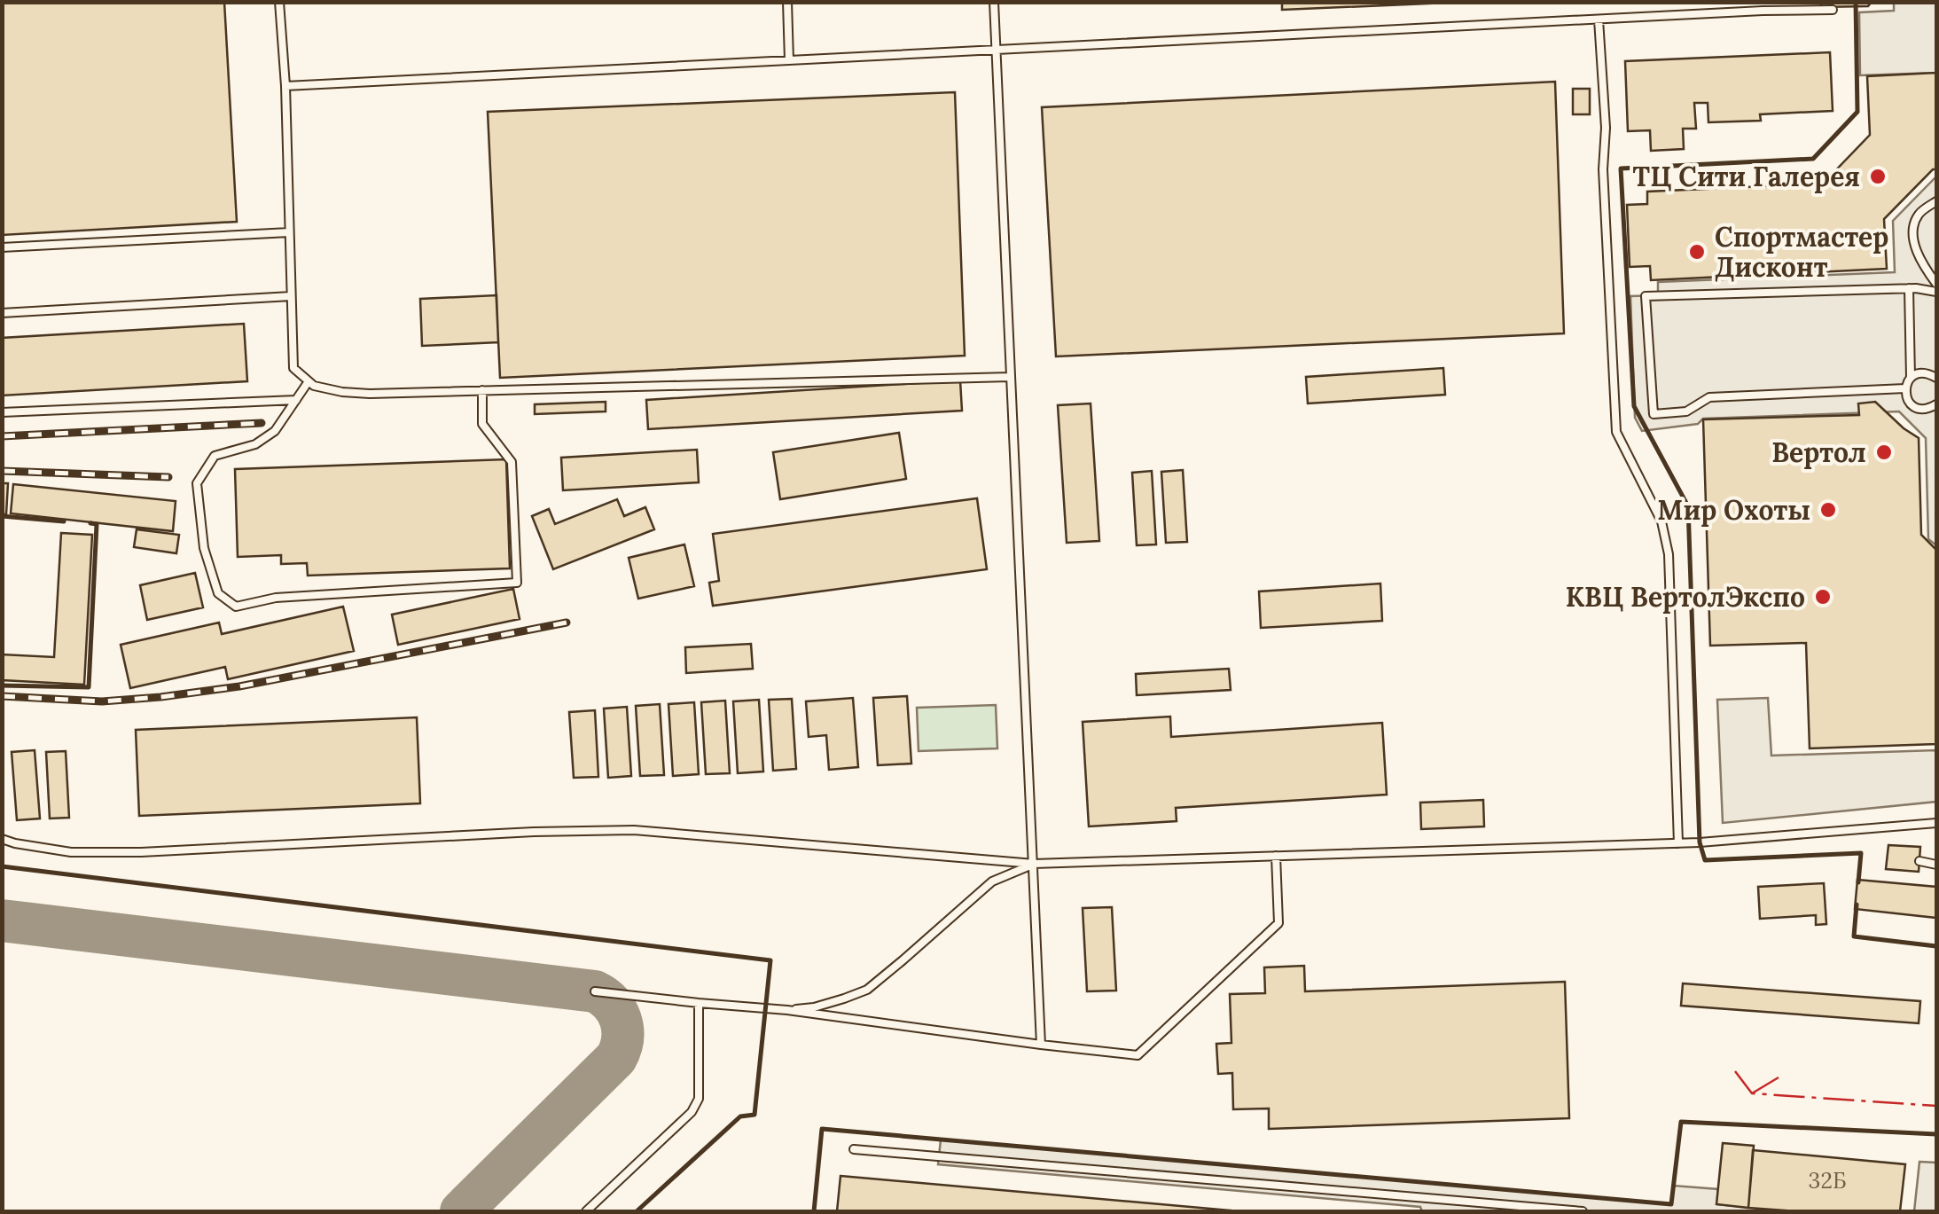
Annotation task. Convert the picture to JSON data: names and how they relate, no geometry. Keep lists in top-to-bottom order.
{
  "places": [
    "ТЦ Сити Галерея",
    "Спортмастер Дисконт",
    "Вертол",
    "Мир Охоты",
    "КВЦ ВертолЭкспо"
  ],
  "house_numbers": ["32Б"]
}
